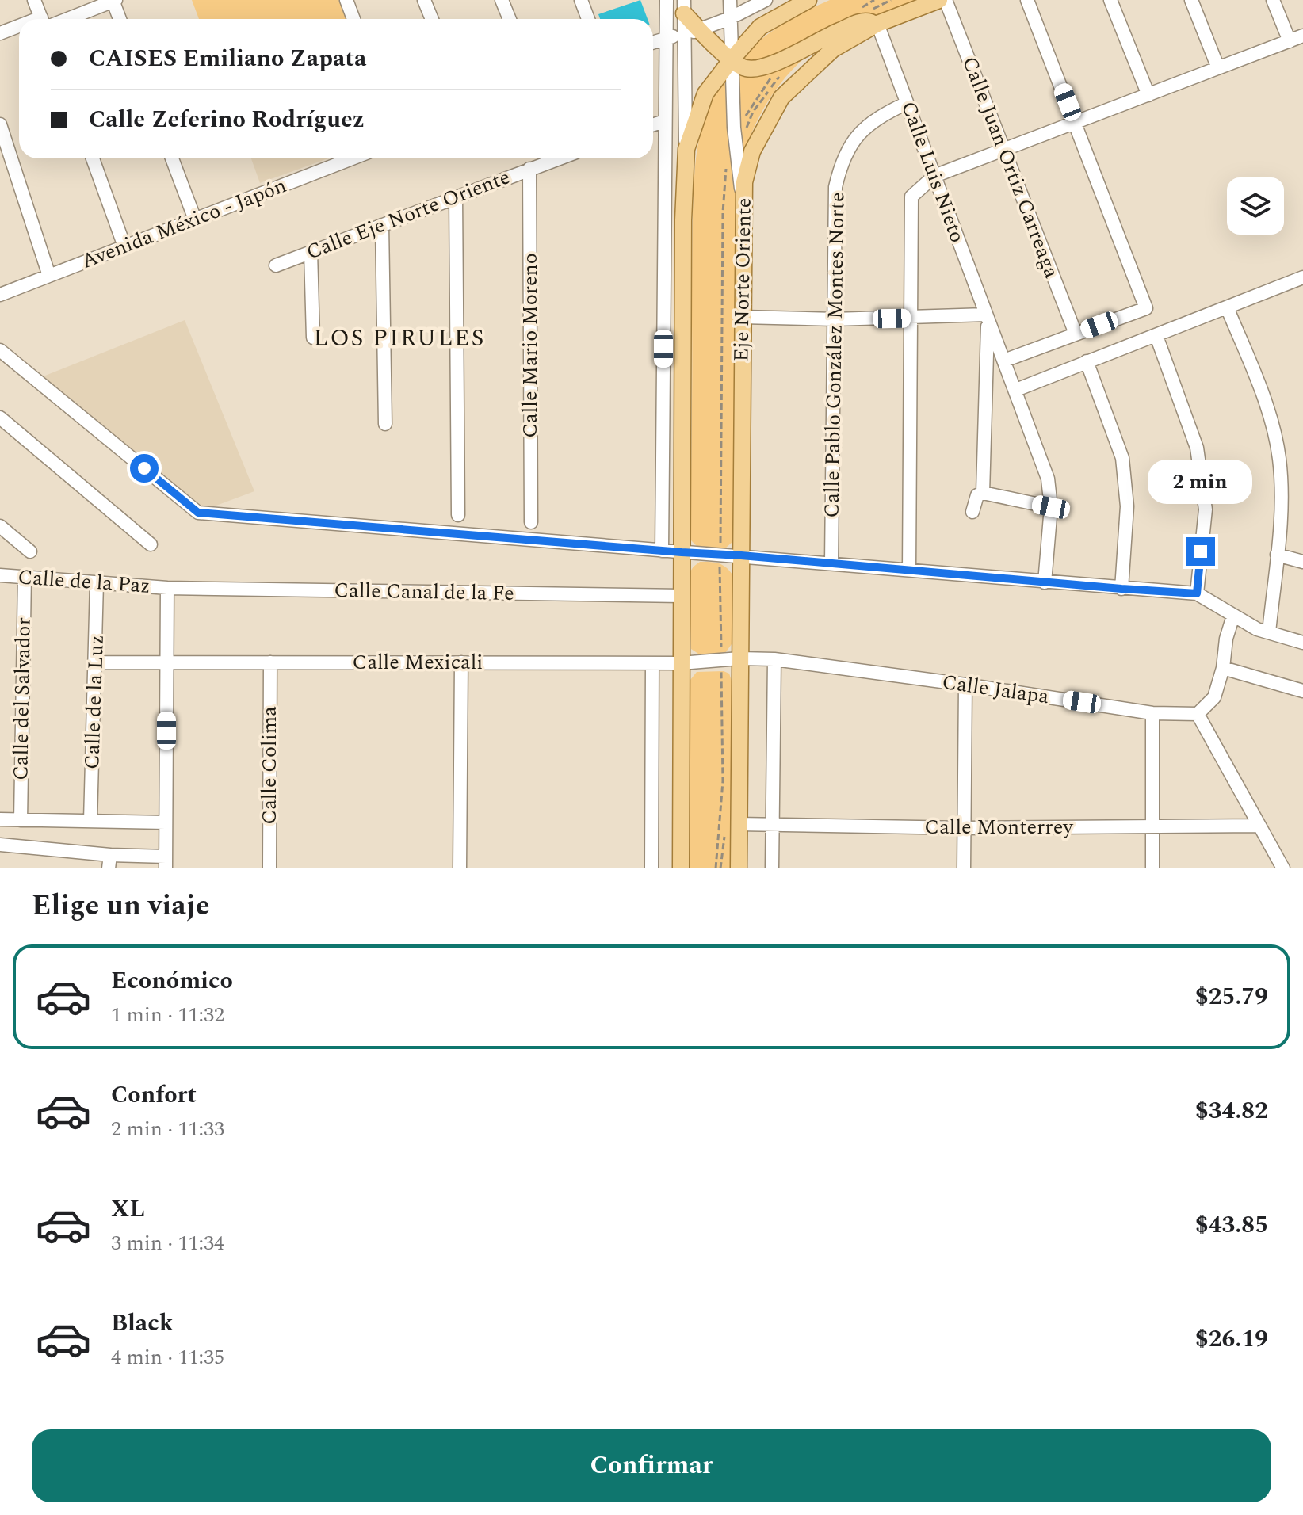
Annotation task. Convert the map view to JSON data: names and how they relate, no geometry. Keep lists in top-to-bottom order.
{
  "streets": {
    "main road": ["Eje Norte Oriente"],
    "street": [
      "Calle Juan Ortiz Carreaga",
      "Calle Luis Nieto",
      "Calle Eje Norte Oriente",
      "Avenida México - Japón",
      "Calle Mario Moreno",
      "Calle Pablo González Montes Norte",
      "Calle de la Paz",
      "Calle Canal de la Fe",
      "Calle Mexicali",
      "Calle Jalapa",
      "Calle del Salvador",
      "Calle de la Luz",
      "Calle Colima",
      "Calle Monterrey"
    ]
  },
  "crossings": [
    ["Calle Luis Nieto", "Eje Norte Oriente"],
    ["Calle Luis Nieto", "Calle Pablo González Montes Norte"],
    ["Calle Eje Norte Oriente", "Calle Mario Moreno"],
    ["Eje Norte Oriente", "Calle Mexicali"],
    ["Eje Norte Oriente", "Calle Jalapa"],
    ["Eje Norte Oriente", "Calle Monterrey"],
    ["Calle de la Paz", "Calle Canal de la Fe"],
    ["Calle de la Paz", "Calle del Salvador"],
    ["Calle de la Paz", "Calle de la Luz"],
    ["Calle Mexicali", "Calle Jalapa"],
    ["Calle Mexicali", "Calle de la Luz"],
    ["Calle Mexicali", "Calle Colima"]
  ],
  "districts": ["LOS PIRULES"],
  "page": {
    "banner": ["CAISES Emiliano Zapata", "Calle Zeferino Rodríguez"],
    "bubble": "2 min",
    "heading": "Elige un viaje",
    "list": [
      {
        "name": "Económico",
        "note": "1 min · 11:32",
        "value": "$25.79"
      },
      {
        "name": "Confort",
        "note": "2 min · 11:33",
        "value": "$34.82"
      },
      {
        "name": "XL",
        "note": "3 min · 11:34",
        "value": "$43.85"
      },
      {
        "name": "Black",
        "note": "4 min · 11:35",
        "value": "$26.19"
      }
    ],
    "buttons": "Confirmar"
  }
}
